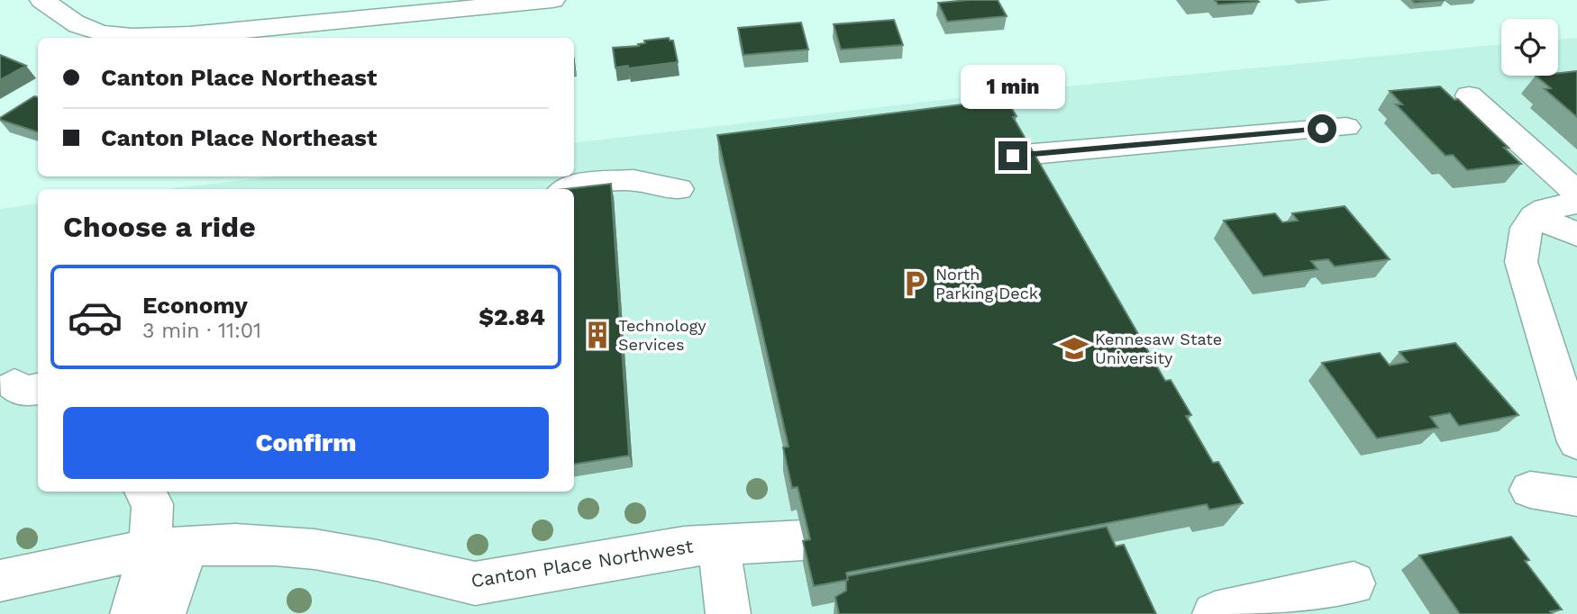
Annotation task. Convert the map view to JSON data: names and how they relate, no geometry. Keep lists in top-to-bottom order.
{
  "streets": {
    "street": ["Canton Place Northwest"]
  },
  "places": {
    "parking": ["North Parking Deck"],
    "building": ["Technology Services"],
    "school or university": ["Kennesaw State University"]
  },
  "page": {
    "banner": ["Canton Place Northeast", "Canton Place Northeast"],
    "bubble": "1 min",
    "heading": "Choose a ride",
    "list": [
      {
        "name": "Economy",
        "note": "3 min · 11:01",
        "value": "$2.84"
      }
    ],
    "buttons": "Confirm"
  }
}
